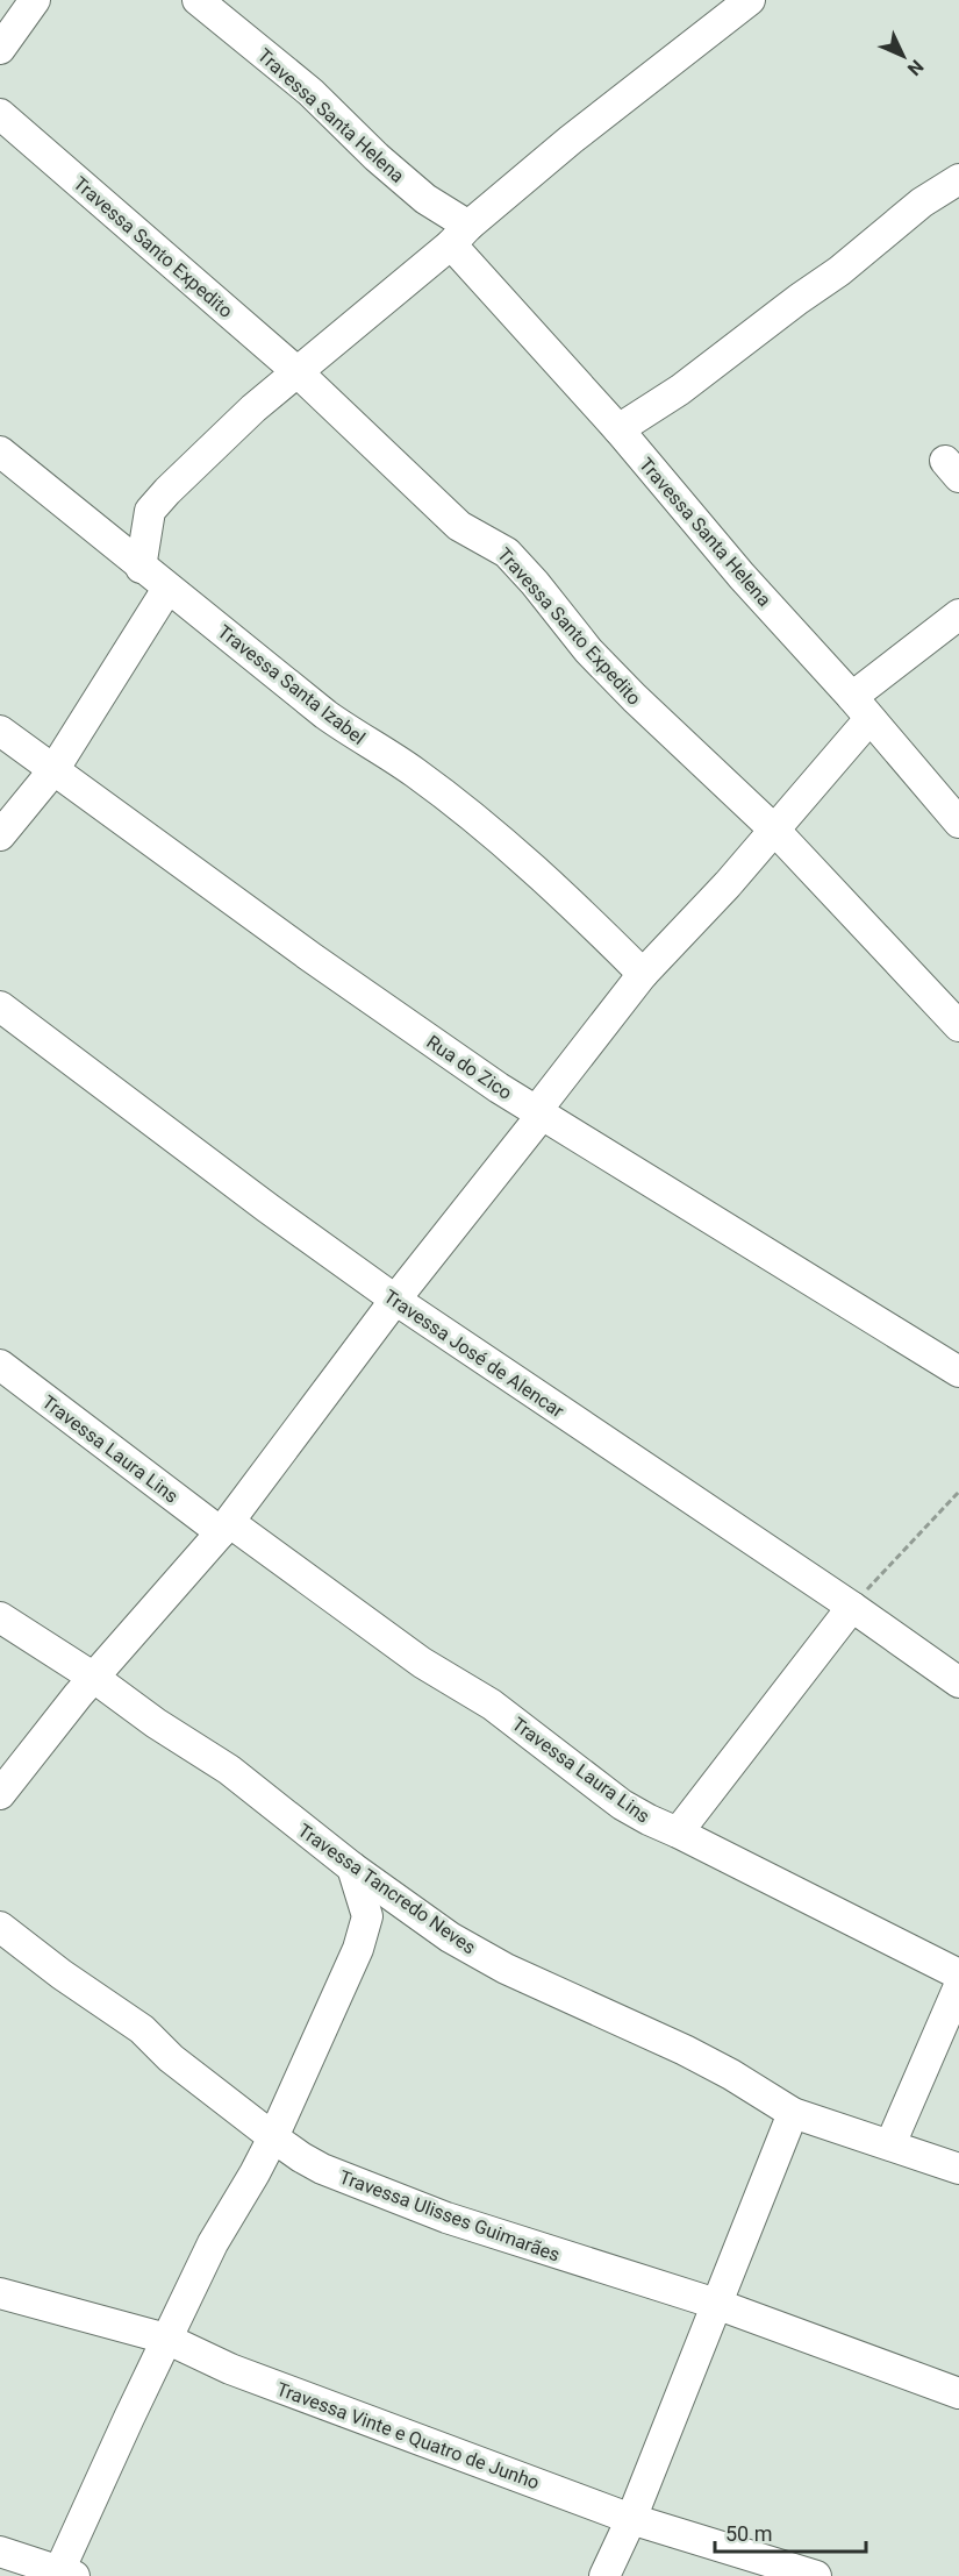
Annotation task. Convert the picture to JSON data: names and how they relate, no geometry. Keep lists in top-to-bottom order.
{
  "streets": {
    "street": [
      "Travessa Santa Helena",
      "Travessa Santo Expedito",
      "Travessa Santa Izabel",
      "Rua do Zico",
      "Travessa José de Alencar",
      "Travessa Laura Lins",
      "Travessa Tancredo Neves",
      "Travessa Ulisses Guimarães",
      "Travessa Vinte e Quatro de Junho"
    ]
  },
  "scale_bar": "50 m",
  "north": "bottom right"
}
